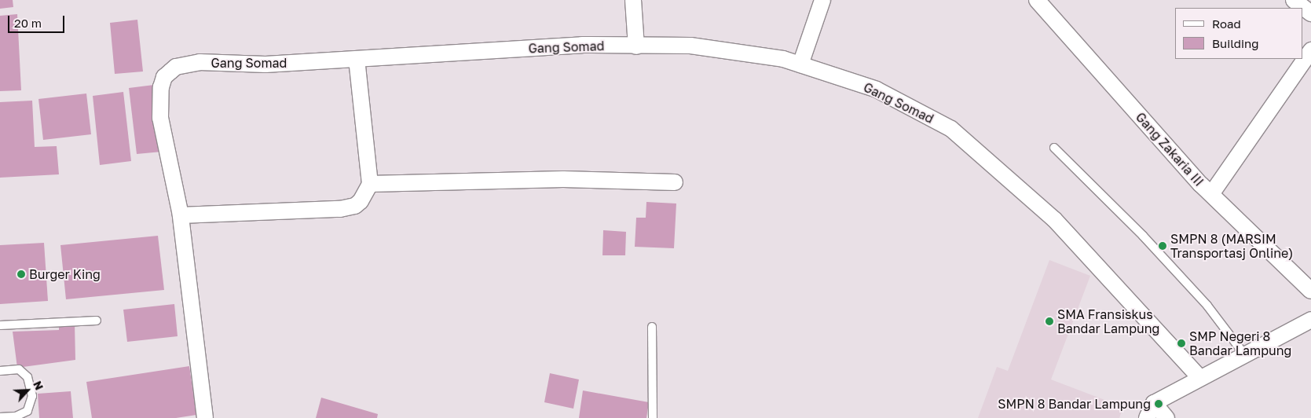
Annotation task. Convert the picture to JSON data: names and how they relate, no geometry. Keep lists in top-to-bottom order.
{
  "streets": {
    "street": ["Gang Somad", "Gang Zakaria III"]
  },
  "places": [
    "SMPN 8 (MARSIM Transportasj Online)",
    "Burger King",
    "SMA Fransiskus Bandar Lampung",
    "SMP Negeri 8 Bandar Lampung",
    "SMPN 8 Bandar Lampung"
  ],
  "legend": ["Road", "Building"],
  "scale_bar": "20 m",
  "north": "top right"
}
